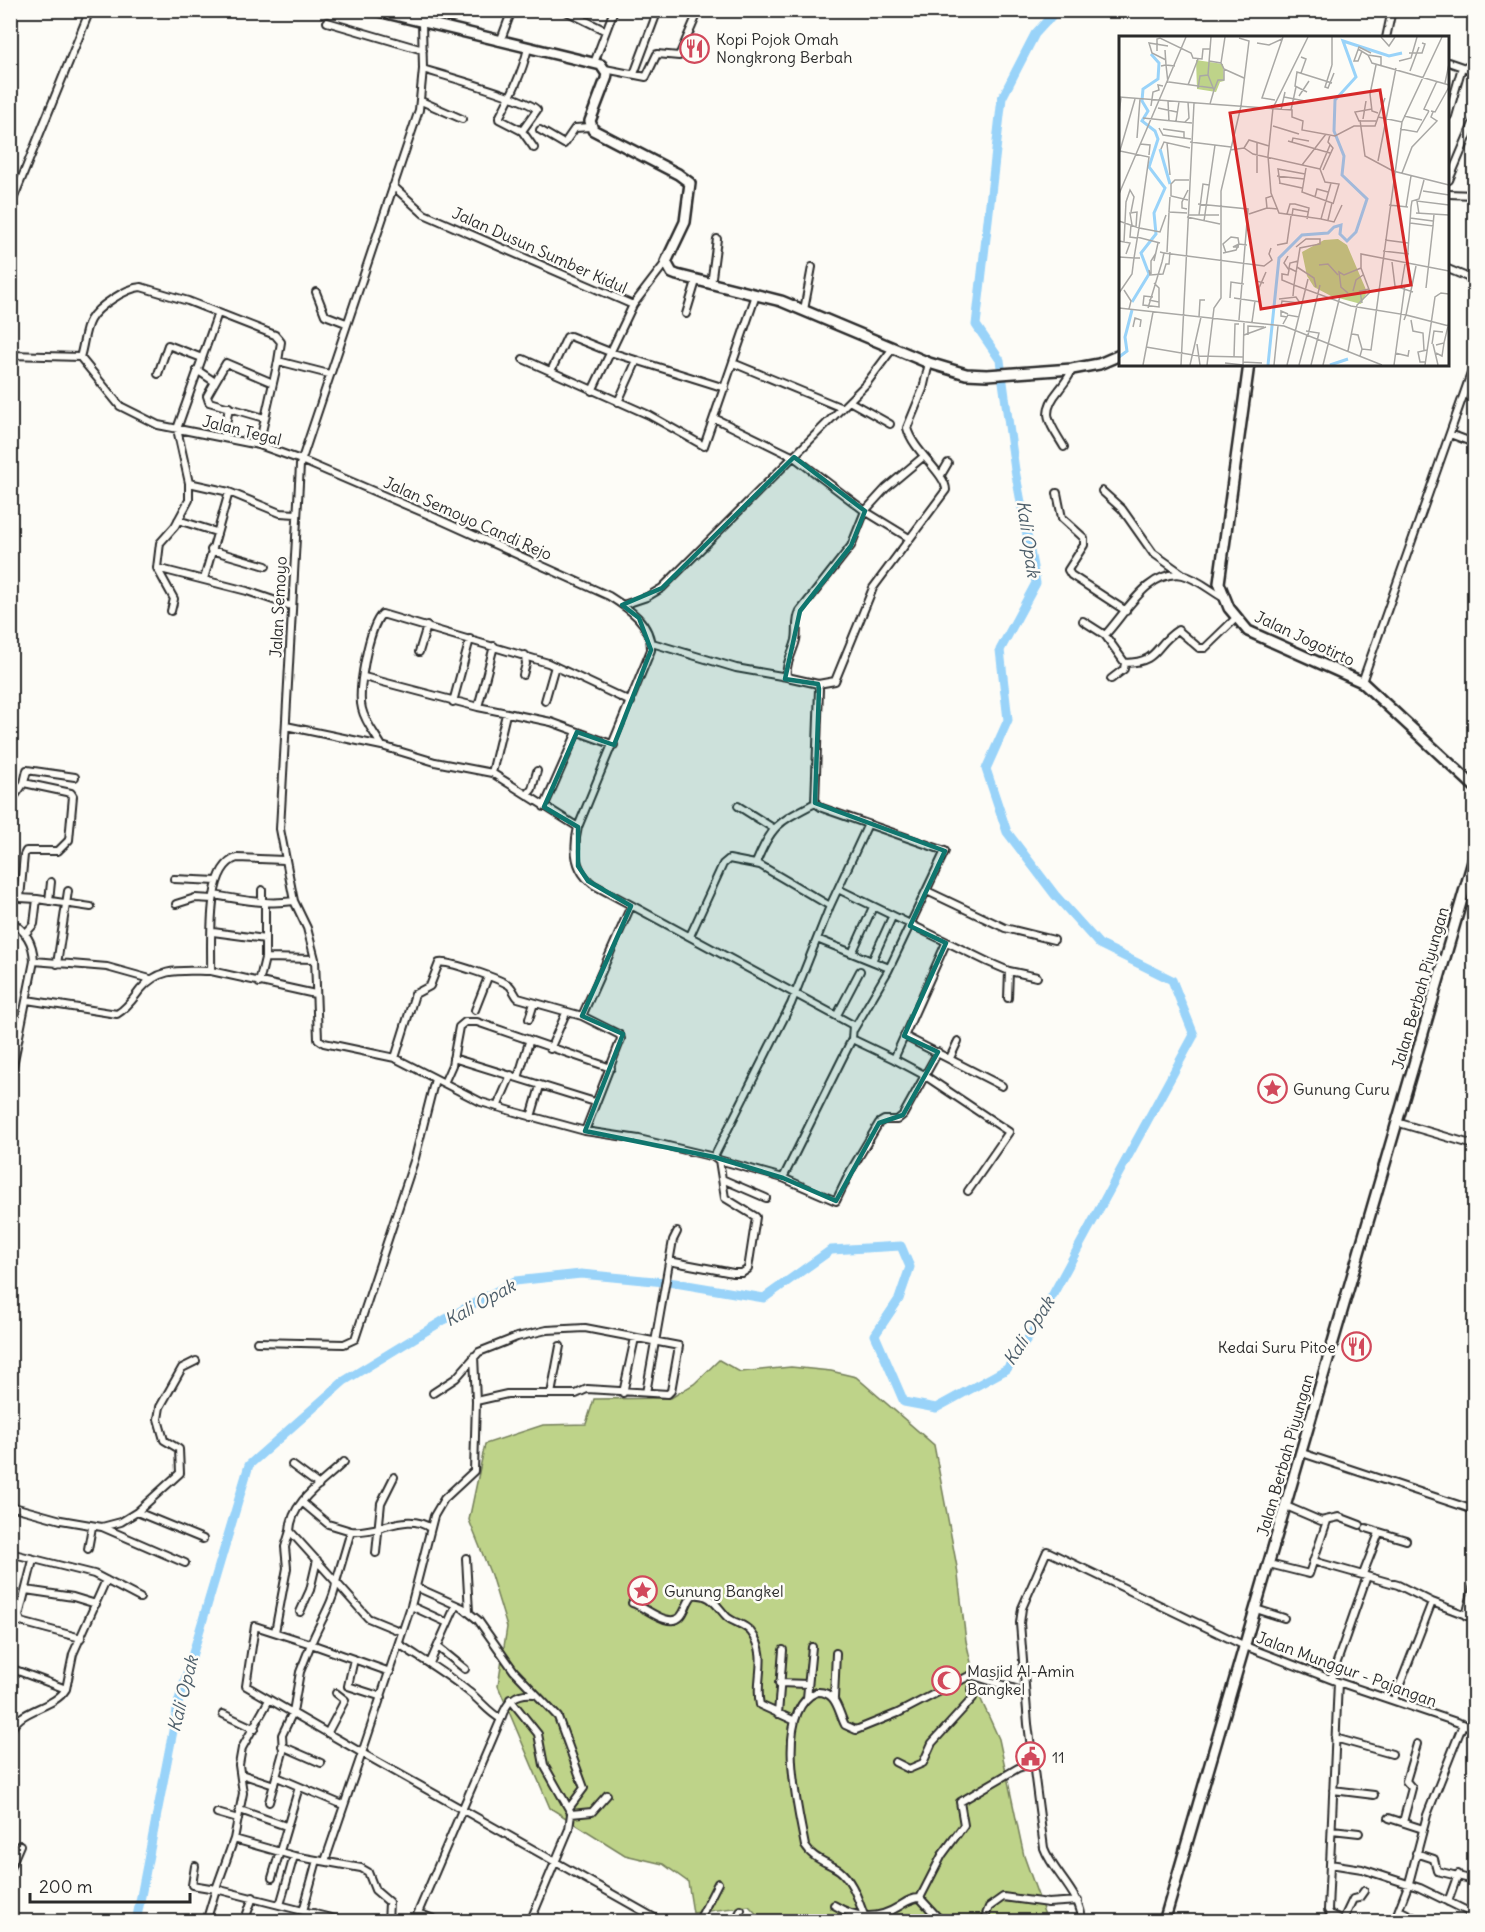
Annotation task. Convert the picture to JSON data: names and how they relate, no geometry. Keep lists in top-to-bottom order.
{
  "streets": {
    "street": [
      "Jalan Dusun Sumber Kidul",
      "Jalan Tegal",
      "Jalan Semoyo Candi Rejo",
      "Jalan Semoyo",
      "Jalan Jogotirto",
      "Jalan Berbah Piyungan",
      "Jalan Munggur - Pajangan"
    ]
  },
  "crossings": [
    ["Jalan Dusun Sumber Kidul", "Jalan Semoyo"],
    ["Jalan Tegal", "Jalan Semoyo Candi Rejo"],
    ["Jalan Tegal", "Jalan Semoyo"],
    ["Jalan Semoyo Candi Rejo", "Jalan Semoyo"],
    ["Jalan Berbah Piyungan", "Jalan Munggur - Pajangan"]
  ],
  "water": ["Kali Opak"],
  "places": {
    "restaurant": ["Kopi Pojok Omah Nongkrong Berbah", "Kedai Suru Pitoe"],
    "place": ["Gunung Curu", "Gunung Bangkel"],
    "mosque": ["Masjid Al-Amin Bangkel"],
    "public building": ["11"]
  },
  "scale_bar": "200 m"
}
